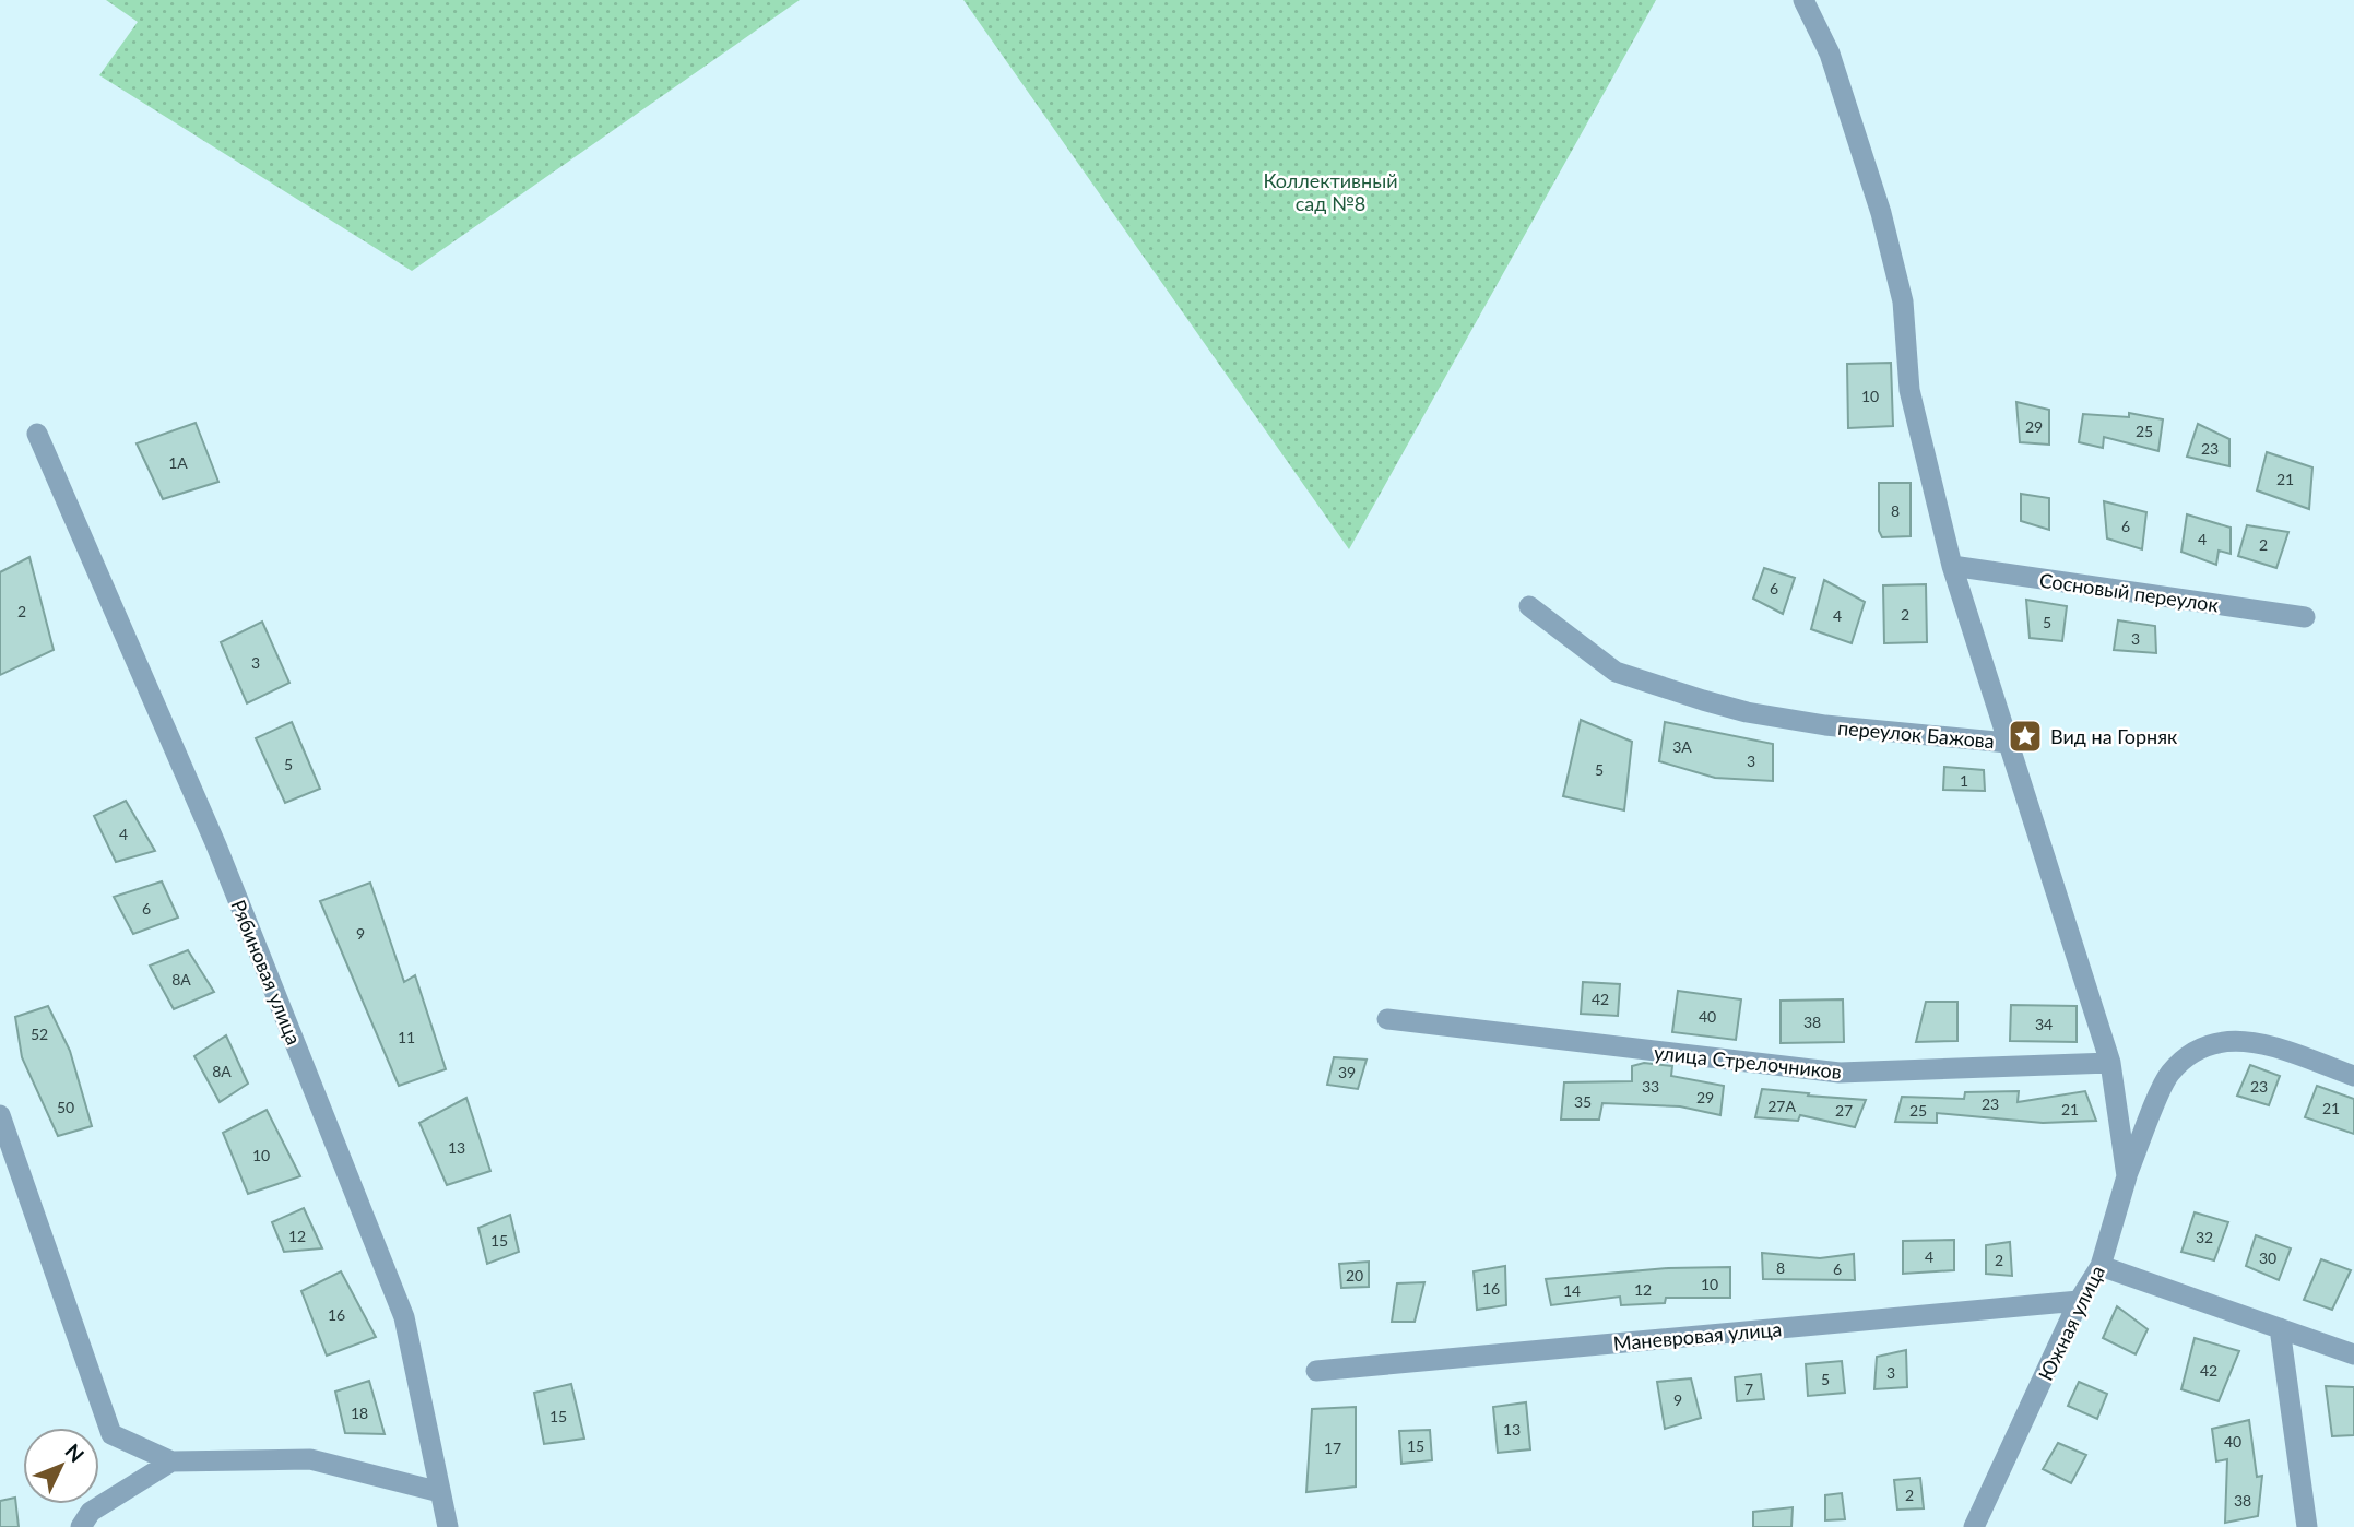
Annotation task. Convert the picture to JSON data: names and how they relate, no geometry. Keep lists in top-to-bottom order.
{
  "streets": {
    "street": [
      "Сосновый переулок",
      "переулок Бажова",
      "Рябиновая улица",
      "улица Стрелочников",
      "Южная улица",
      "Маневровая улица"
    ]
  },
  "crossings": [
    ["Сосновый переулок", "переулок Бажова"],
    ["переулок Бажова", "Южная улица"],
    ["улица Стрелочников", "Южная улица"],
    ["Южная улица", "Маневровая улица"]
  ],
  "parks": ["Коллективный сад №8"],
  "places": {
    "place": ["Вид на Горняк"]
  },
  "house_numbers": [
    "10",
    "29",
    "25",
    "23",
    "1А",
    "21",
    "8",
    "6",
    "4",
    "2",
    "6",
    "2",
    "2",
    "4",
    "5",
    "3",
    "3",
    "3А",
    "3",
    "5",
    "5",
    "1",
    "4",
    "6",
    "9",
    "8А",
    "42",
    "40",
    "38",
    "34",
    "52",
    "11",
    "8А",
    "39",
    "33",
    "23",
    "29",
    "35",
    "23",
    "27А",
    "50",
    "21",
    "21",
    "27",
    "25",
    "13",
    "10",
    "12",
    "32",
    "15",
    "4",
    "30",
    "2",
    "8",
    "6",
    "20",
    "10",
    "16",
    "12",
    "14",
    "16",
    "42",
    "3",
    "5",
    "7",
    "9",
    "18",
    "15",
    "13",
    "40",
    "15",
    "17",
    "2",
    "38"
  ],
  "north": "top right"
}
